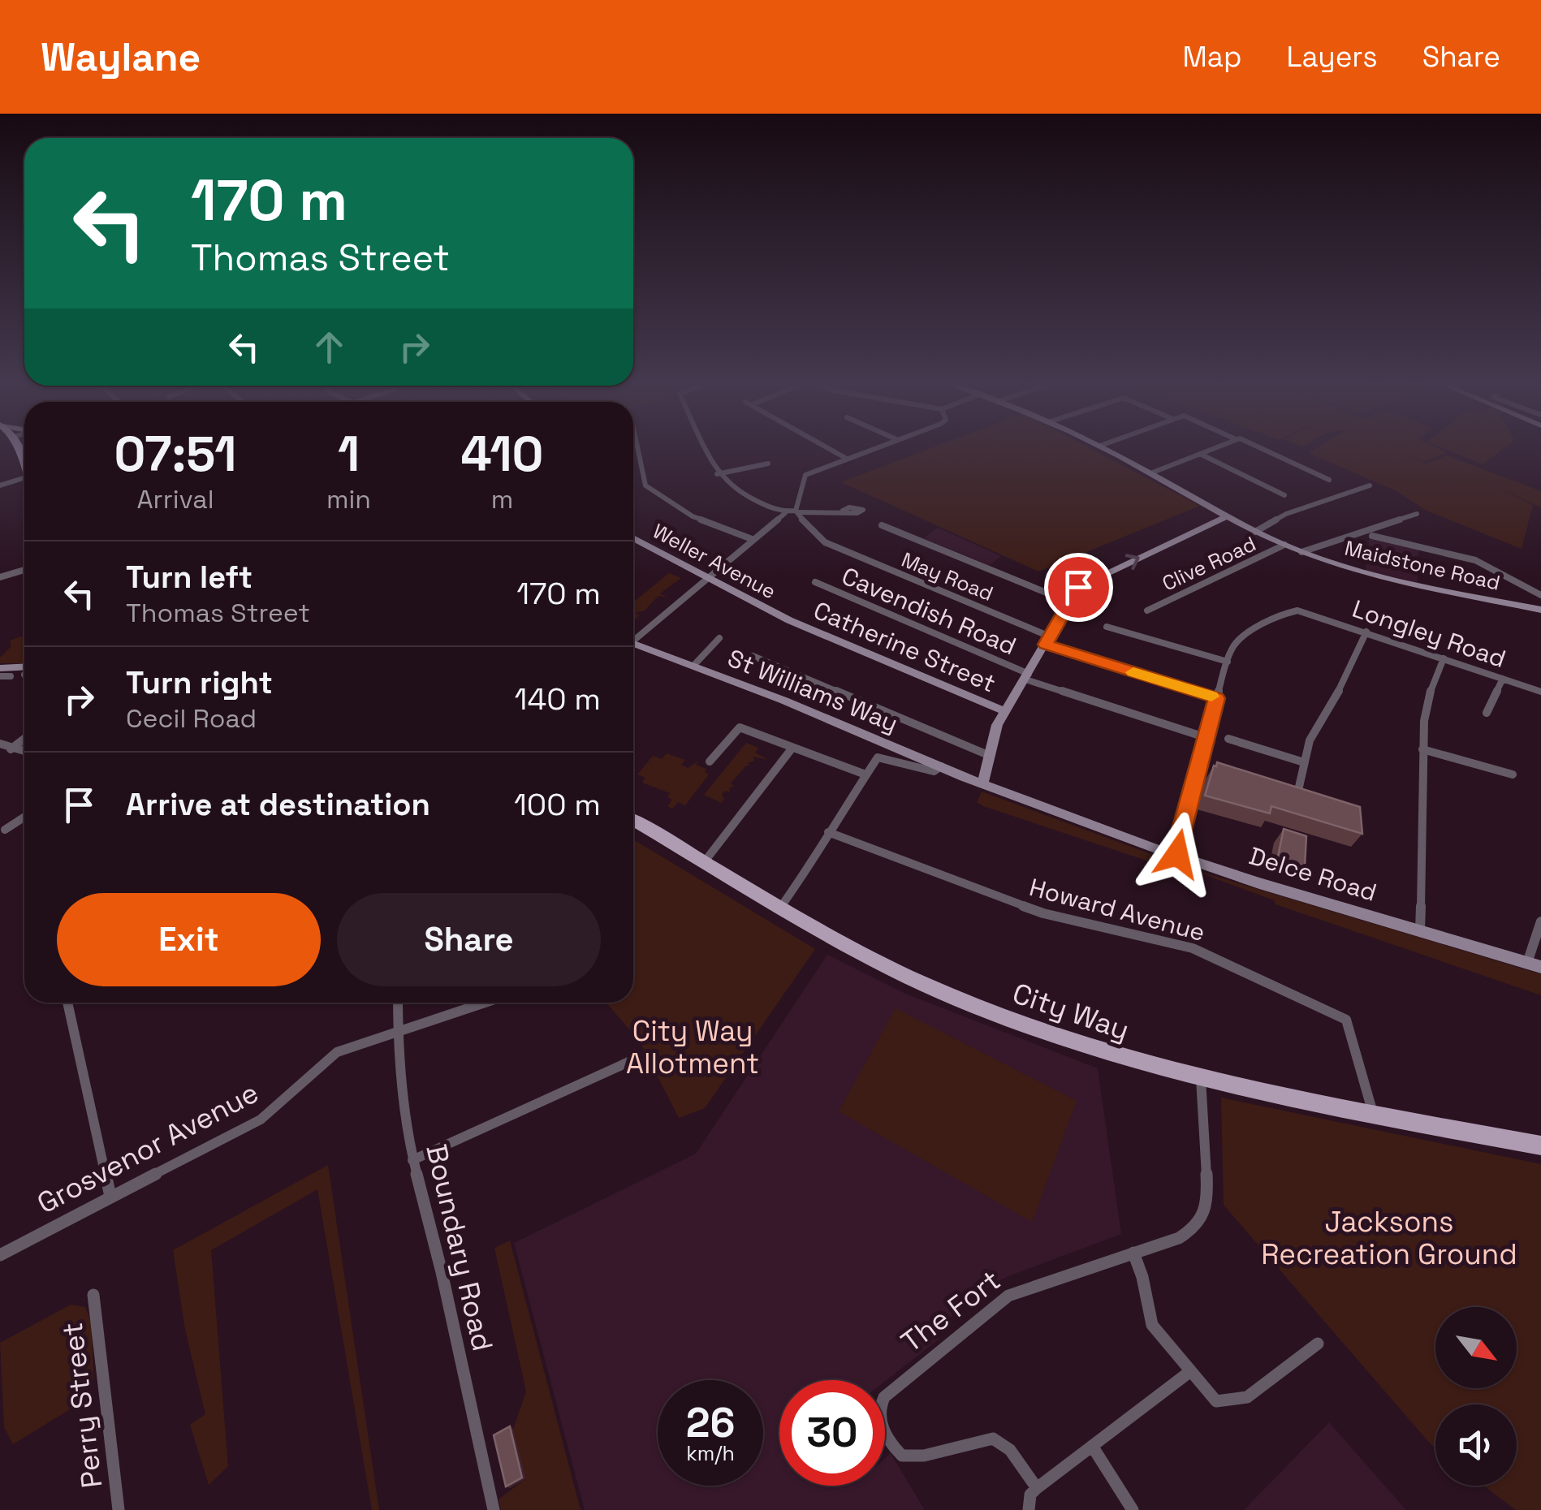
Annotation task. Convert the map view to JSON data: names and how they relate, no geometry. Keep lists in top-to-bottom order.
{
  "streets": {
    "main road": ["City Way"],
    "street": [
      "Weller Avenue",
      "Clive Road",
      "Maidstone Road",
      "May Road",
      "Cavendish Road",
      "Longley Road",
      "Catherine Street",
      "St Williams Way",
      "Delce Road",
      "Howard Avenue",
      "Grosvenor Avenue",
      "Boundary Road",
      "The Fort",
      "Perry Street"
    ]
  },
  "crossings": [
    ["Weller Avenue", "Catherine Street"],
    ["Clive Road", "Maidstone Road"],
    ["St Williams Way", "Delce Road"],
    ["Howard Avenue", "City Way"],
    ["City Way", "The Fort"],
    ["Grosvenor Avenue", "Boundary Road"]
  ],
  "parks": ["City Way Allotment", "Jacksons Recreation Ground"],
  "north": "bottom right",
  "page": {
    "header": "Waylane",
    "nav": ["Map", "Layers", "Share"],
    "turn": ["170 m", "Thomas Street"],
    "eta": [
      "07:51",
      "Arrival",
      "1",
      "min",
      "410",
      "m"
    ],
    "list": [
      {
        "name": "Turn left",
        "note": "Thomas Street",
        "value": "170 m"
      },
      {
        "name": "Turn right",
        "note": "Cecil Road",
        "value": "140 m"
      },
      {
        "name": "Arrive at destination",
        "value": "100 m"
      }
    ],
    "buttons": ["Exit", "Share"],
    "speed": "26 km/h",
    "limit": "30"
  }
}
